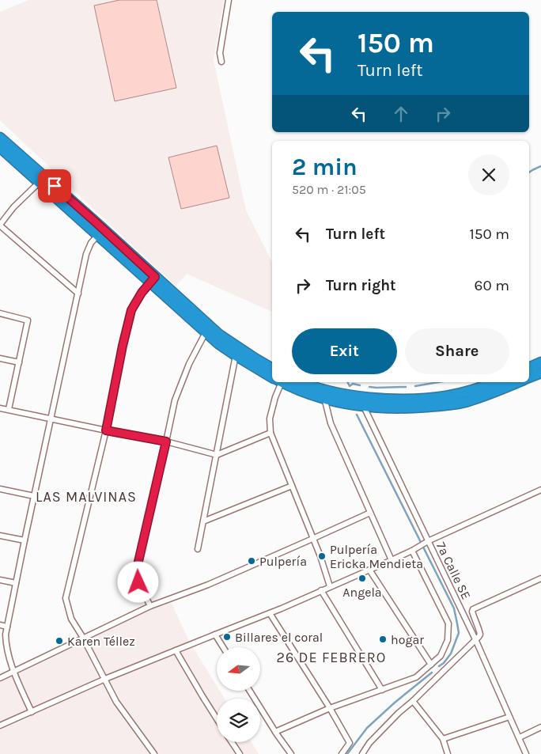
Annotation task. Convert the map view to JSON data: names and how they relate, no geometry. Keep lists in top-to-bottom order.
{
  "streets": {
    "street": ["7a Calle SE"]
  },
  "districts": ["LAS MALVINAS", "26 DE FEBRERO"],
  "places": [
    "Pulpería Ericka Mendieta",
    "Pulpería",
    "Angela",
    "Billares el coral",
    "hogar",
    "Karen Téllez"
  ],
  "north": "left",
  "page": {
    "turn": ["150 m", "Turn left"],
    "heading": ["2 min", "520 m · 21:05"],
    "list": [
      {
        "name": "Turn left",
        "value": "150 m"
      },
      {
        "name": "Turn right",
        "value": "60 m"
      }
    ],
    "buttons": ["Exit", "Share"]
  }
}
